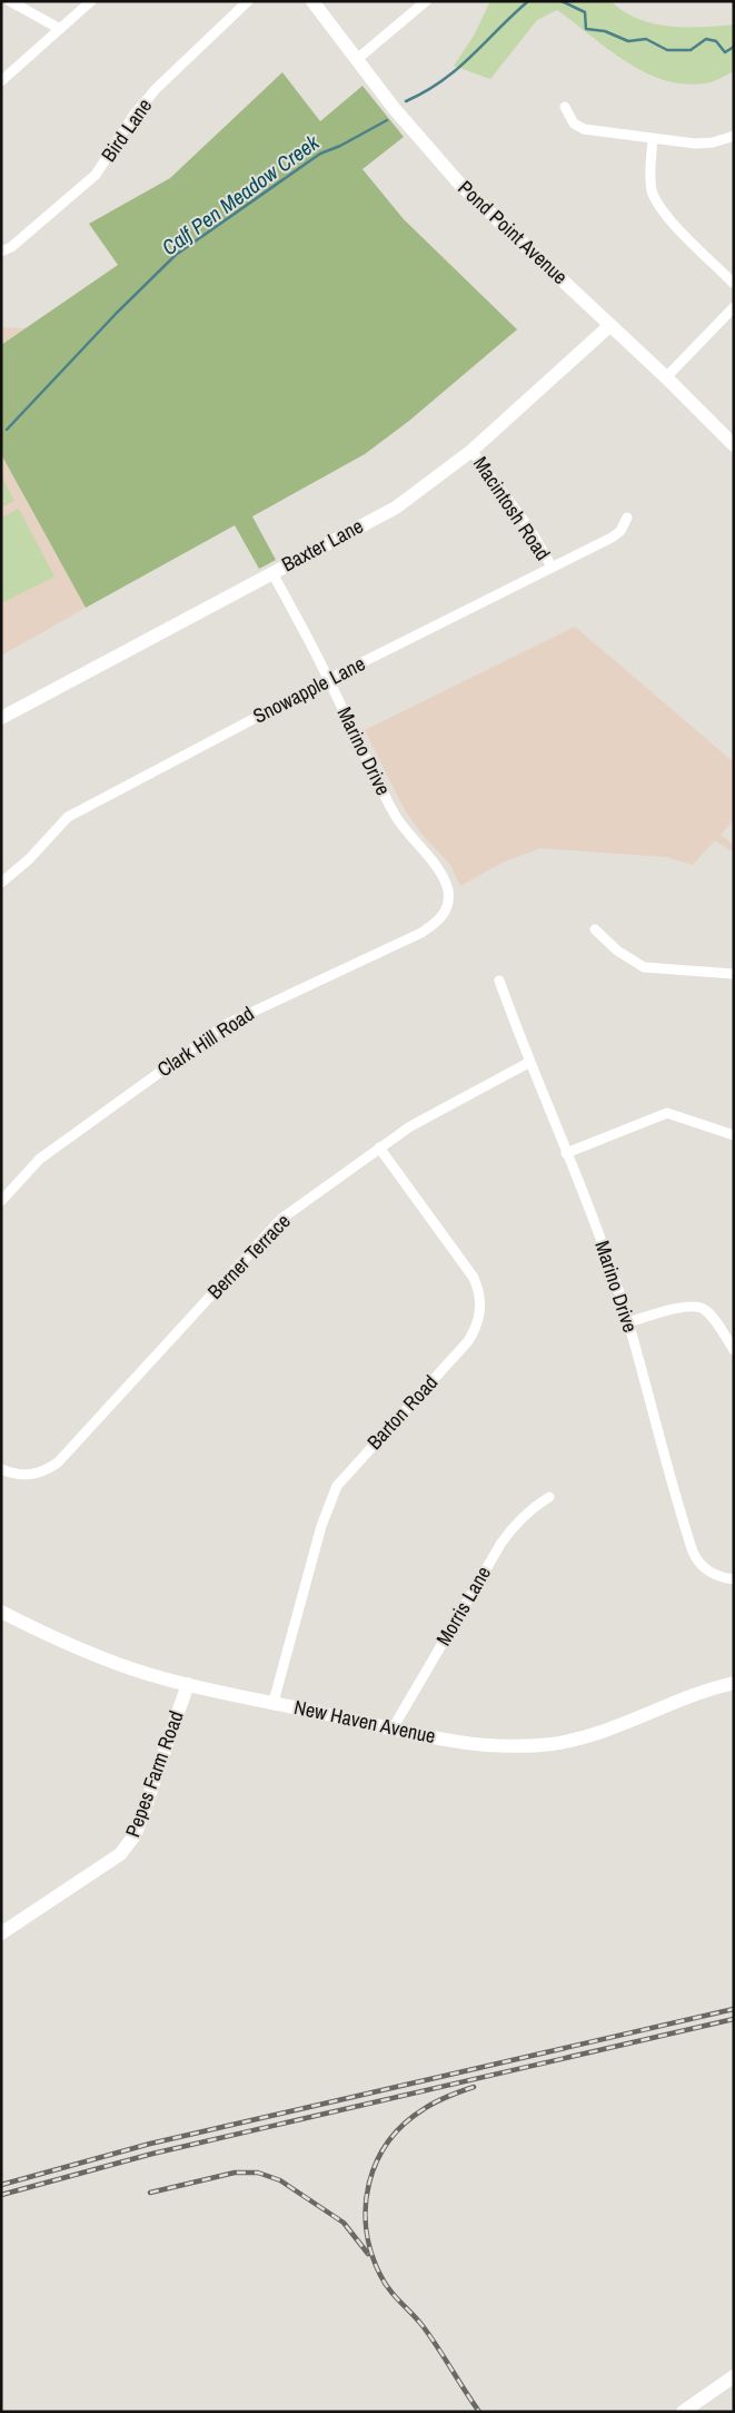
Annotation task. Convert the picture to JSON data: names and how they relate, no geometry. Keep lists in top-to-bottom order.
{
  "streets": {
    "main road": [
      "Pond Point Avenue",
      "Baxter Lane",
      "New Haven Avenue",
      "Pepes Farm Road"
    ],
    "street": [
      "Bird Lane",
      "Macintosh Road",
      "Snowapple Lane",
      "Marino Drive",
      "Clark Hill Road",
      "Berner Terrace",
      "Barton Road",
      "Morris Lane"
    ]
  },
  "crossings": [
    ["Pond Point Avenue", "Baxter Lane"],
    ["Macintosh Road", "Baxter Lane"],
    ["Macintosh Road", "Snowapple Lane"],
    ["Baxter Lane", "Marino Drive"],
    ["Snowapple Lane", "Marino Drive"],
    ["Marino Drive", "Clark Hill Road"],
    ["Marino Drive", "Berner Terrace"],
    ["Berner Terrace", "Barton Road"],
    ["Barton Road", "New Haven Avenue"],
    ["Morris Lane", "New Haven Avenue"],
    ["New Haven Avenue", "Pepes Farm Road"]
  ],
  "water": ["Calf Pen Meadow Creek"]
}
